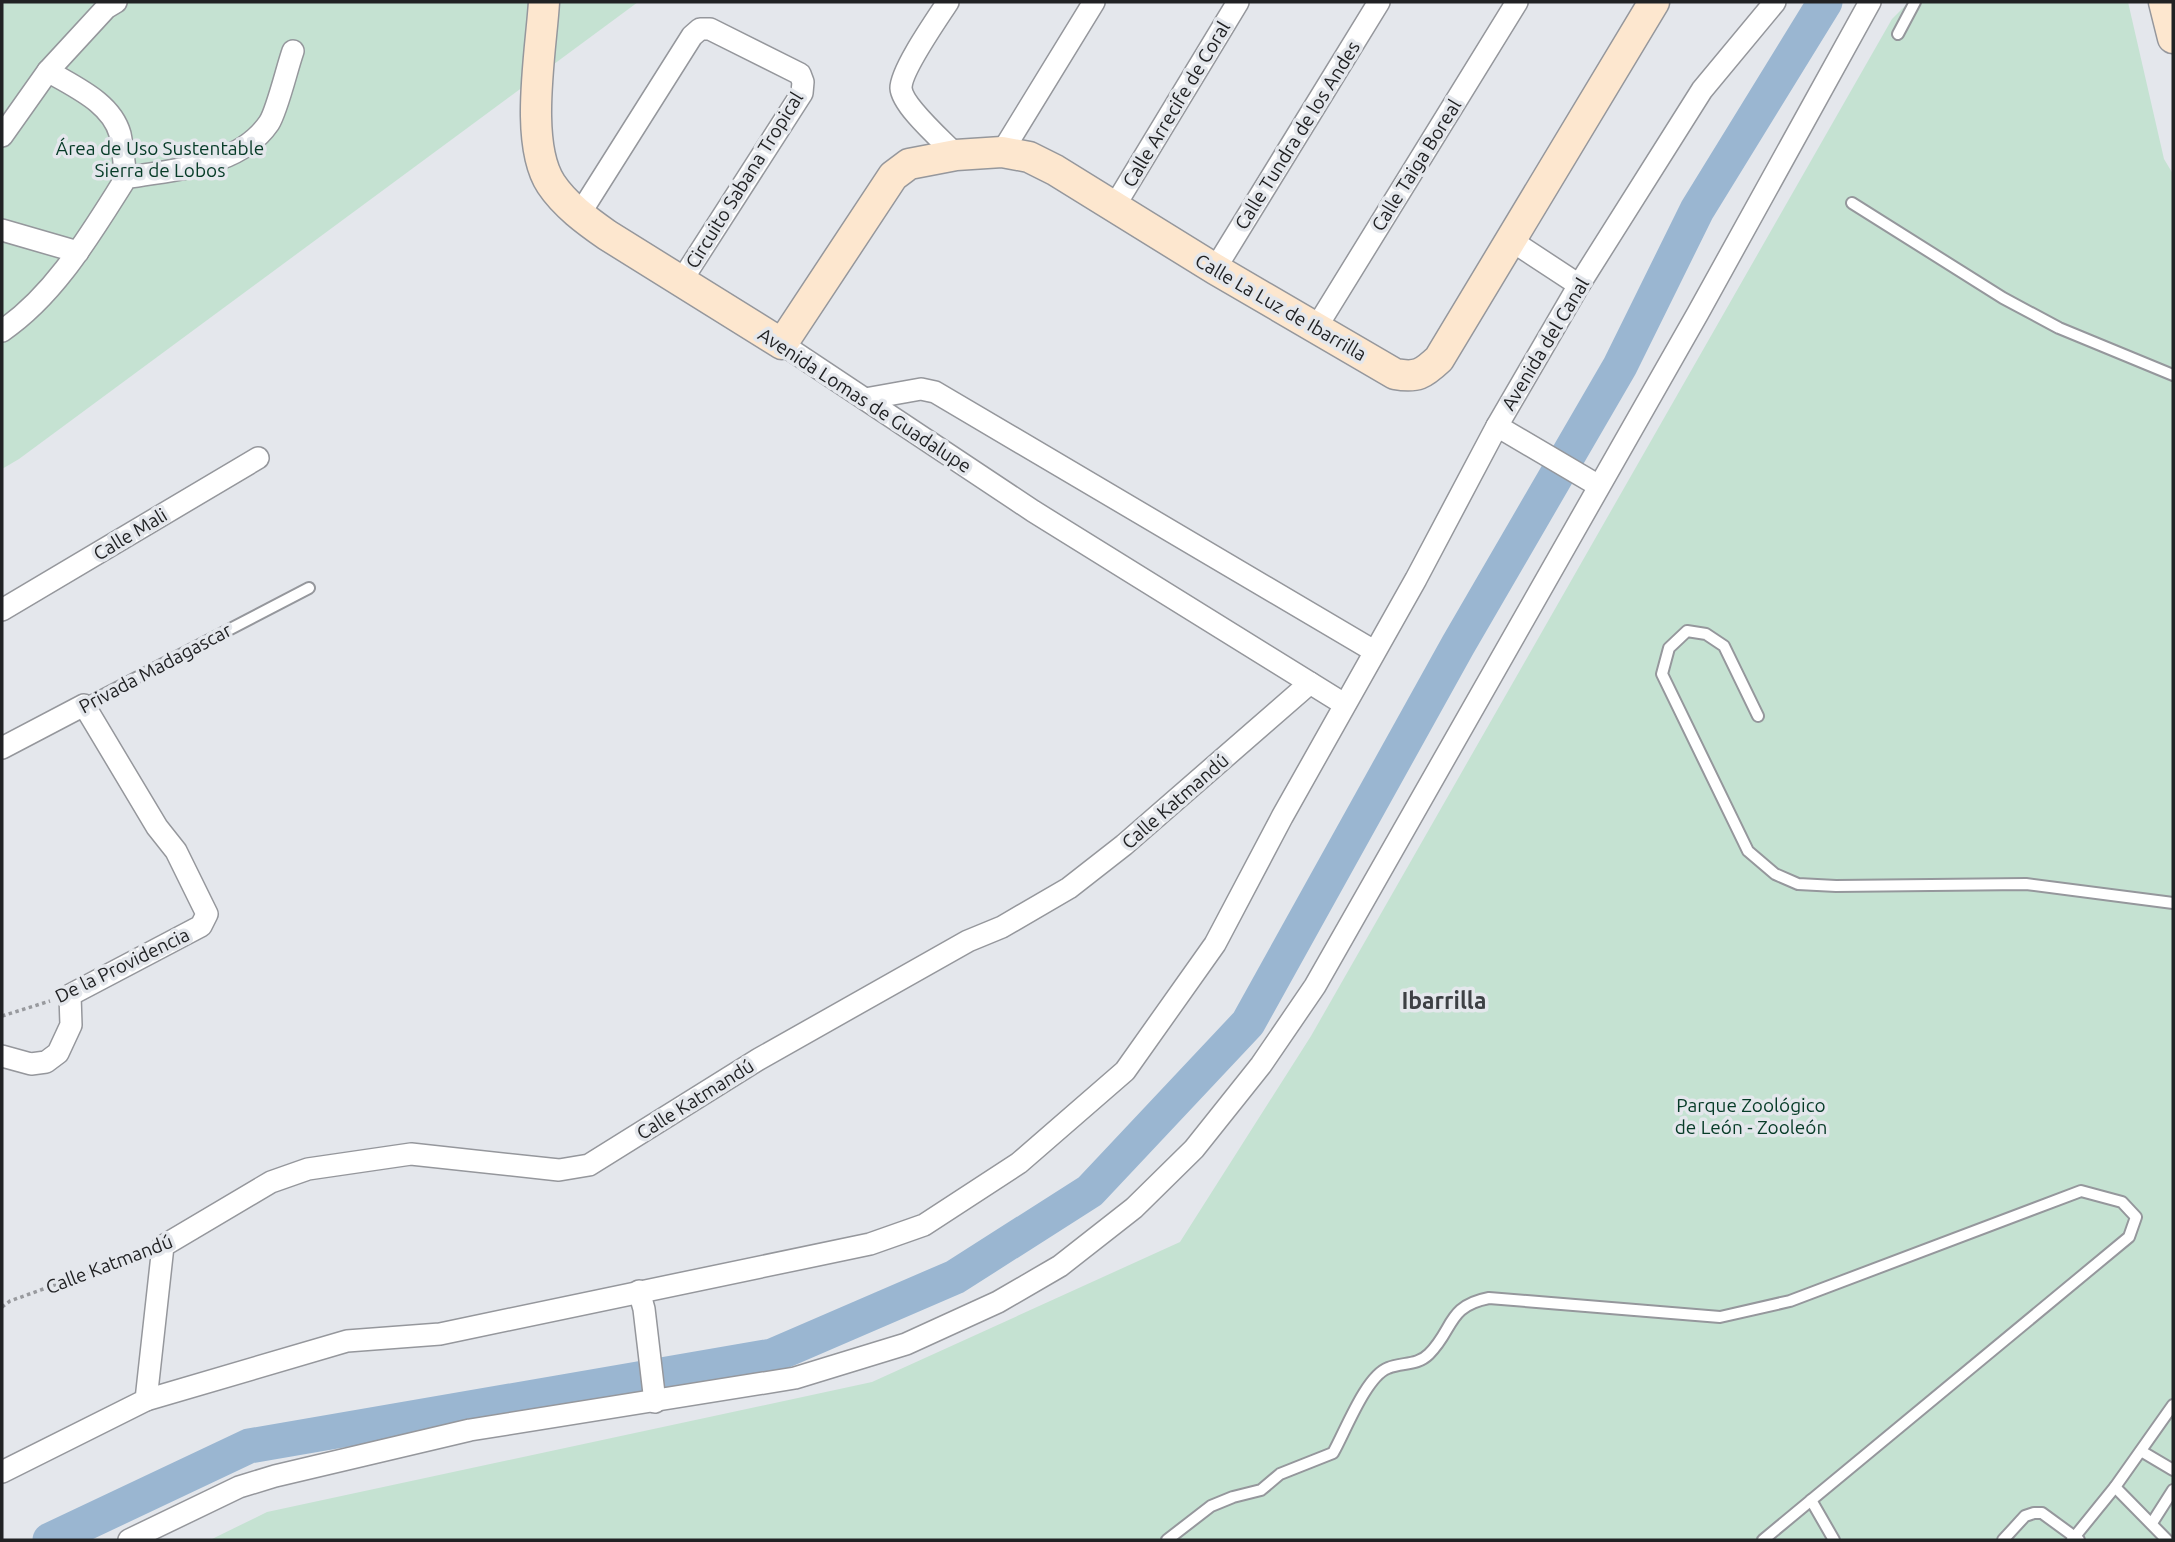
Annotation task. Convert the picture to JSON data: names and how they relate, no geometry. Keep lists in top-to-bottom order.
{
  "streets": {
    "street": [
      "Calle Arrecife de Coral",
      "Calle Tundra de los Andes",
      "Calle Taiga Boreal",
      "Circuito Sabana Tropical",
      "Calle La Luz de Ibarrilla",
      "Avenida del Canal",
      "Avenida Lomas de Guadalupe",
      "Calle Mali",
      "Privada Madagascar",
      "Calle Katmandú",
      "De la Providencia"
    ]
  },
  "crossings": [
    ["Calle Arrecife de Coral", "Calle La Luz de Ibarrilla"],
    ["Calle Tundra de los Andes", "Calle La Luz de Ibarrilla"],
    ["Calle Taiga Boreal", "Calle La Luz de Ibarrilla"],
    ["Circuito Sabana Tropical", "Avenida Lomas de Guadalupe"],
    ["Calle La Luz de Ibarrilla", "Avenida Lomas de Guadalupe"],
    ["Avenida del Canal", "Avenida Lomas de Guadalupe"],
    ["Avenida Lomas de Guadalupe", "Calle Katmandú"],
    ["Privada Madagascar", "De la Providencia"]
  ],
  "districts": ["Ibarrilla"],
  "parks": ["Área de Uso Sustentable Sierra de Lobos", "Parque Zoológico de León - Zooleón"]
}
